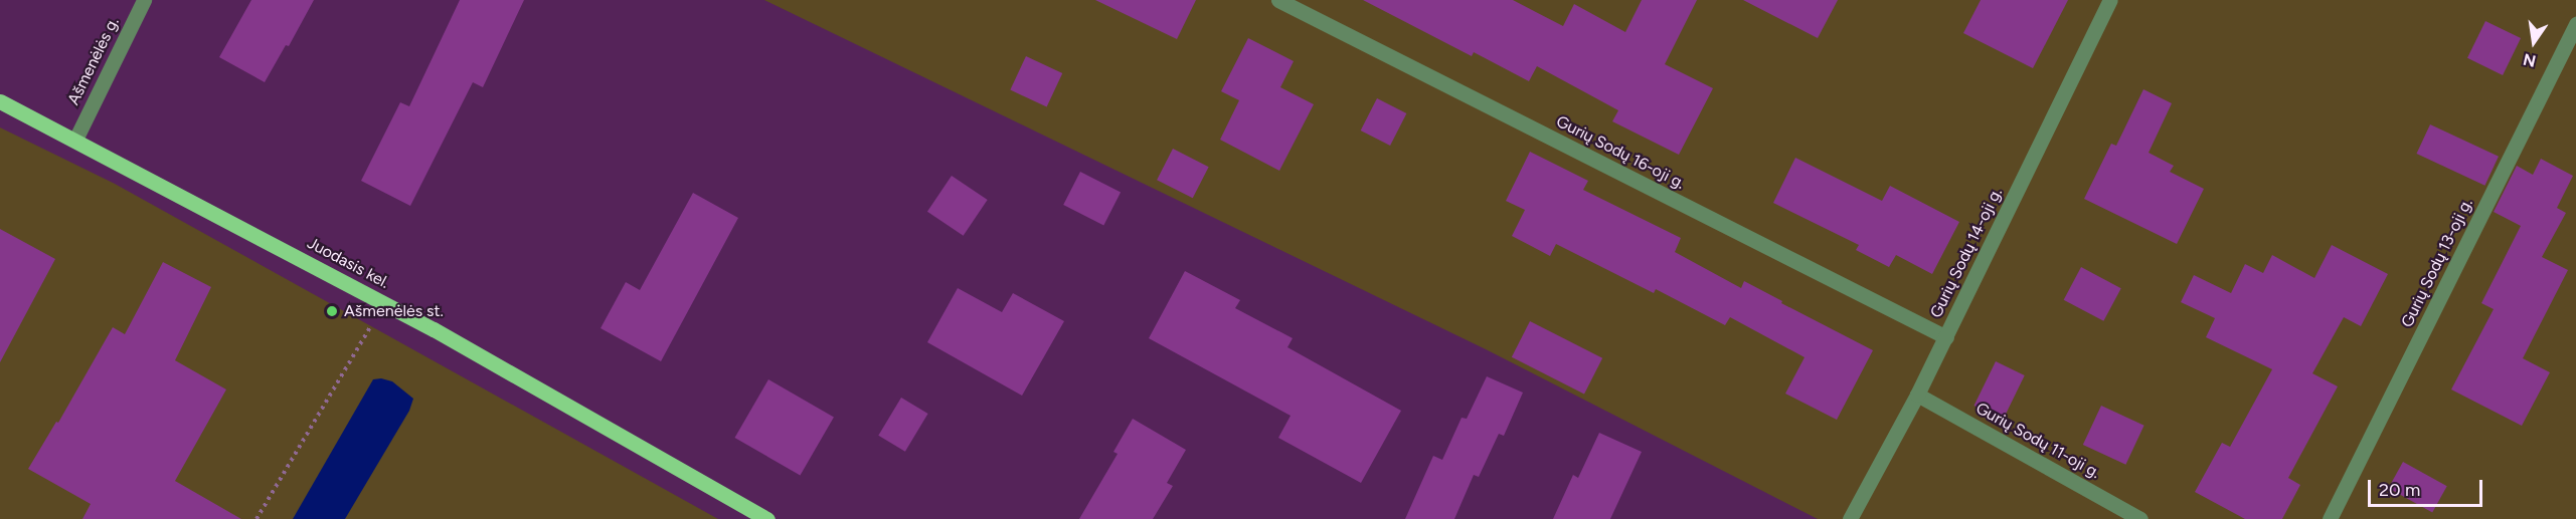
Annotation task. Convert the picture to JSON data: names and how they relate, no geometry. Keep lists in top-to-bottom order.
{
  "streets": {
    "main road": ["Juodasis kel."],
    "street": [
      "Ašmenėlės g.",
      "Gurių Sodų 16-oji g.",
      "Gurių Sodų 14-oji g.",
      "Gurių Sodų 13-oji g.",
      "Gurių Sodų 11-oji g."
    ]
  },
  "crossings": [
    ["Ašmenėlės g.", "Juodasis kel."],
    ["Gurių Sodų 16-oji g.", "Gurių Sodų 14-oji g."],
    ["Gurių Sodų 14-oji g.", "Gurių Sodų 11-oji g."]
  ],
  "places": ["Ašmenėlės st."],
  "scale_bar": "20 m",
  "north": "bottom"
}
